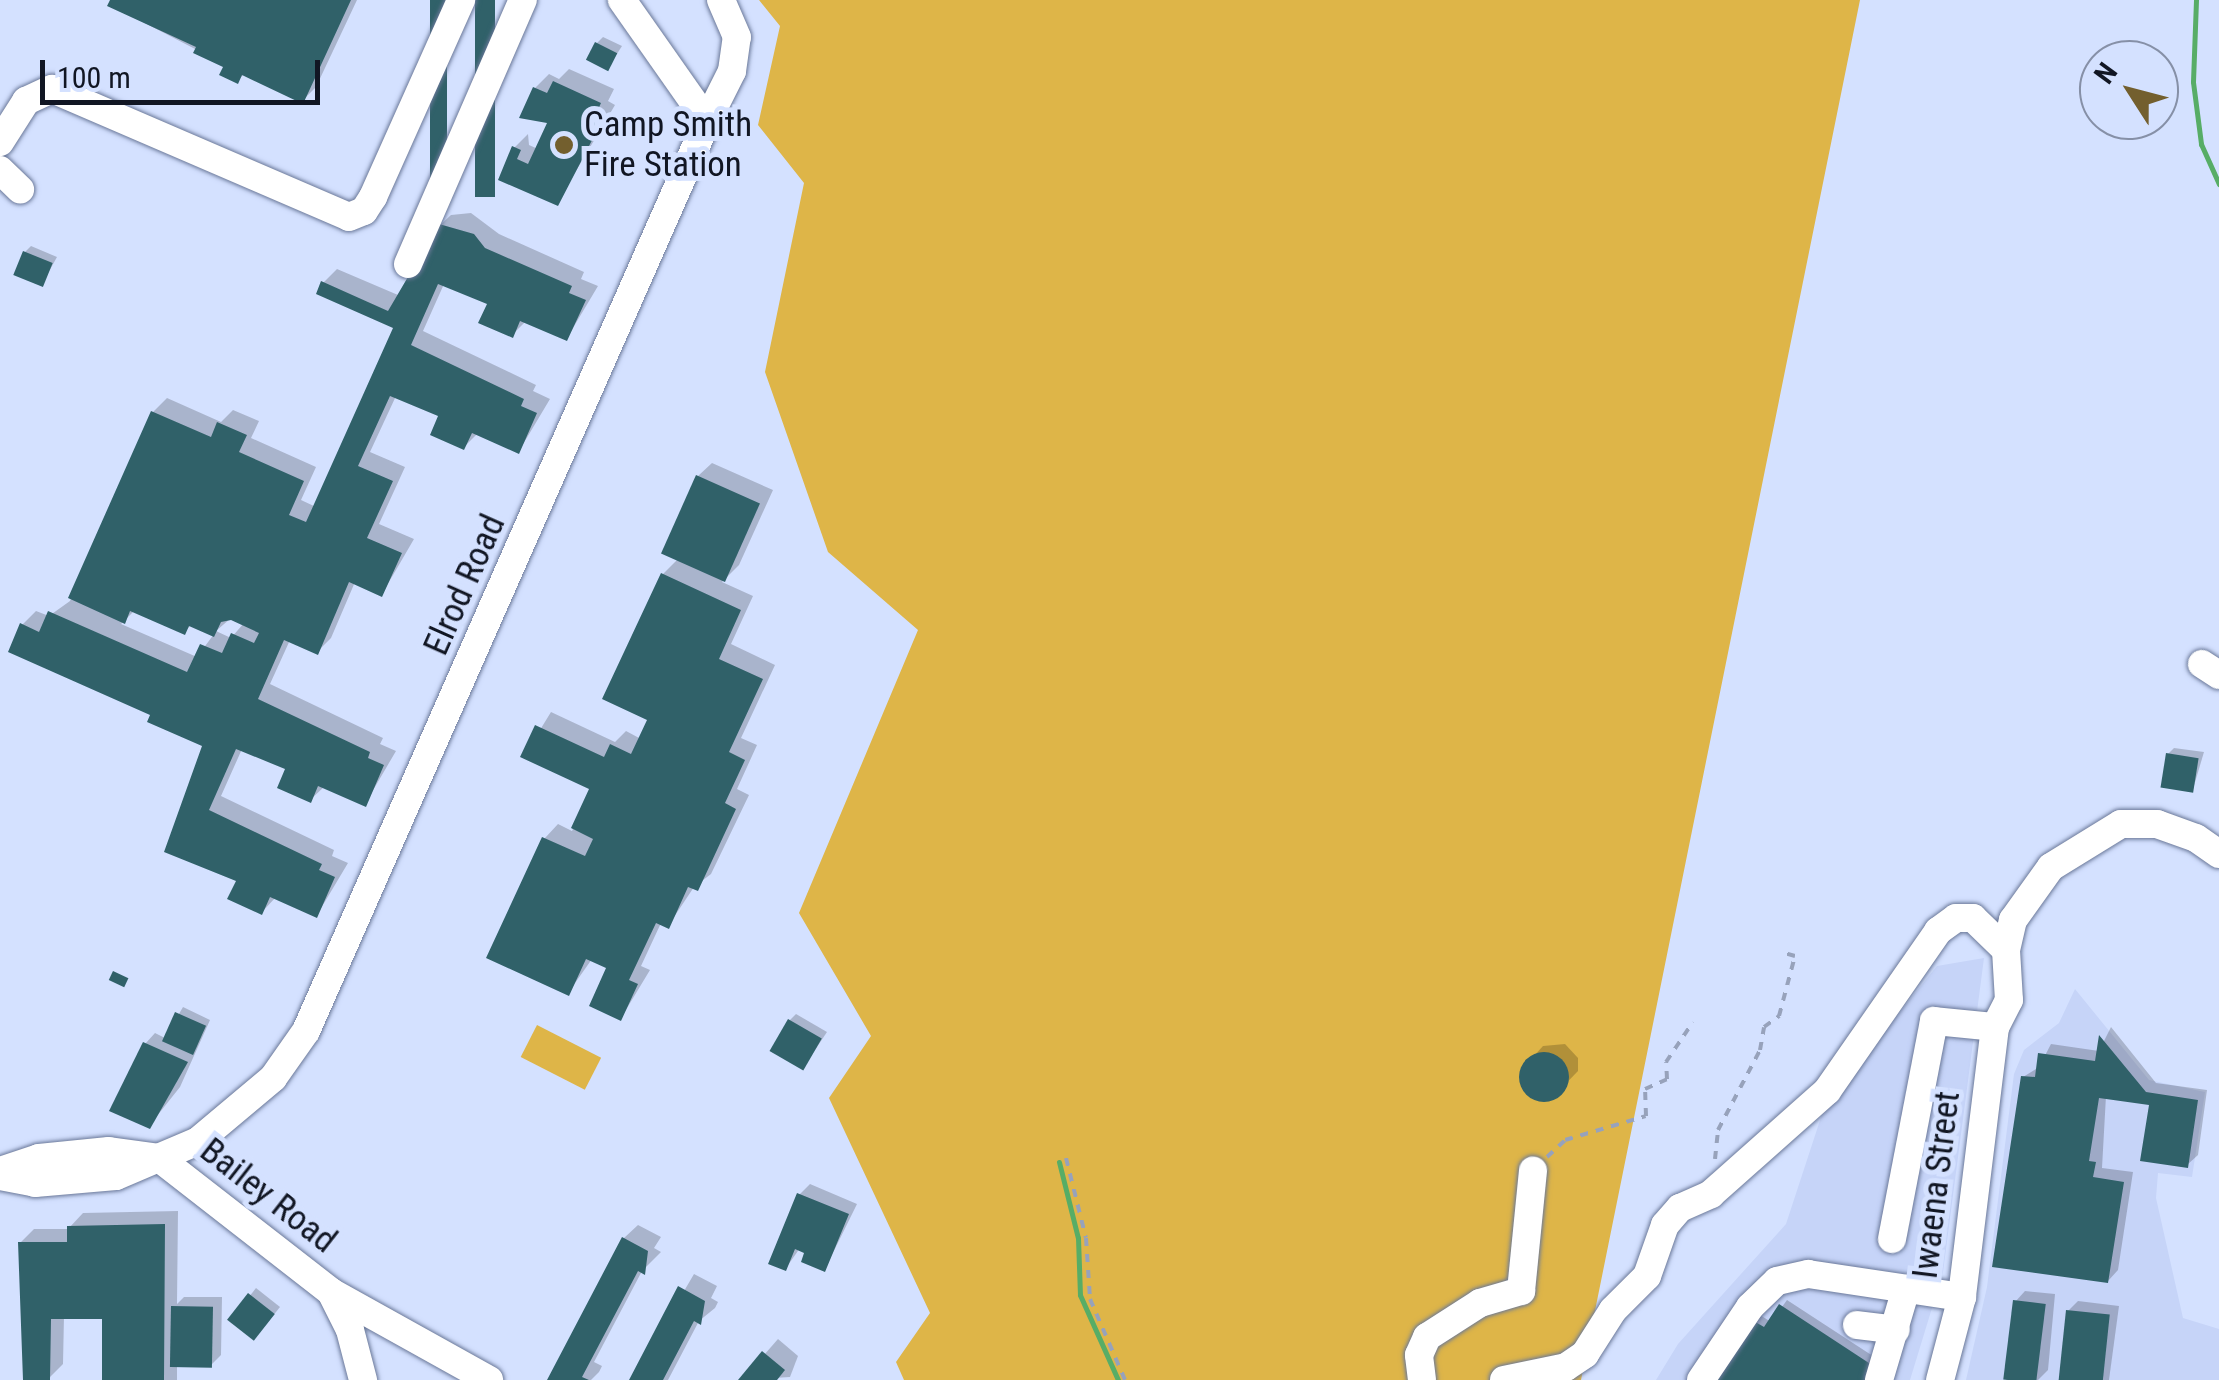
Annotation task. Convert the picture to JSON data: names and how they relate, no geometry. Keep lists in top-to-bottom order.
{
  "streets": {
    "street": ["Elrod Road", "Iwaena Street", "Bailey Road"]
  },
  "crossings": [
    ["Elrod Road", "Bailey Road"]
  ],
  "places": ["Camp Smith Fire Station"],
  "scale_bar": "100 m",
  "north": "top left"
}
